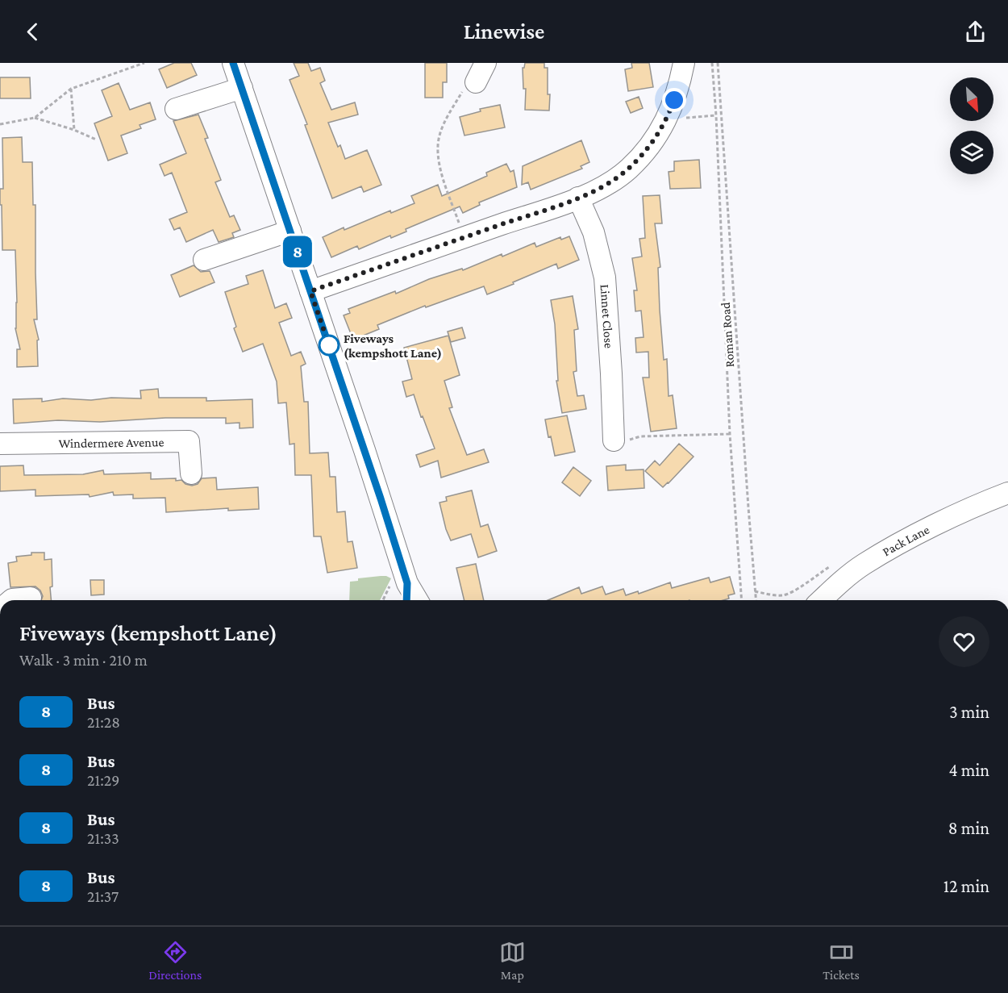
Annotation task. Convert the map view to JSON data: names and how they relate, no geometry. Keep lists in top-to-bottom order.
{
  "streets": {
    "street": ["Linnet Close", "Windermere Avenue", "Pack Lane"],
    "path": ["Roman Road"]
  },
  "places": ["Fiveways (kempshott Lane)"],
  "lines": ["bus line 8"],
  "north": "bottom right",
  "page": {
    "header": "Linewise",
    "on_map": "8",
    "heading": ["Fiveways (kempshott Lane)", "Walk · 3 min · 210 m"],
    "list": [
      {
        "mark": "8",
        "name": "Bus",
        "note": "21:28",
        "value": "3 min"
      },
      {
        "mark": "8",
        "name": "Bus",
        "note": "21:29",
        "value": "4 min"
      },
      {
        "mark": "8",
        "name": "Bus",
        "note": "21:33",
        "value": "8 min"
      },
      {
        "mark": "8",
        "name": "Bus",
        "note": "21:37",
        "value": "12 min"
      }
    ],
    "tabs": ["Directions", "Map", "Tickets"]
  }
}
